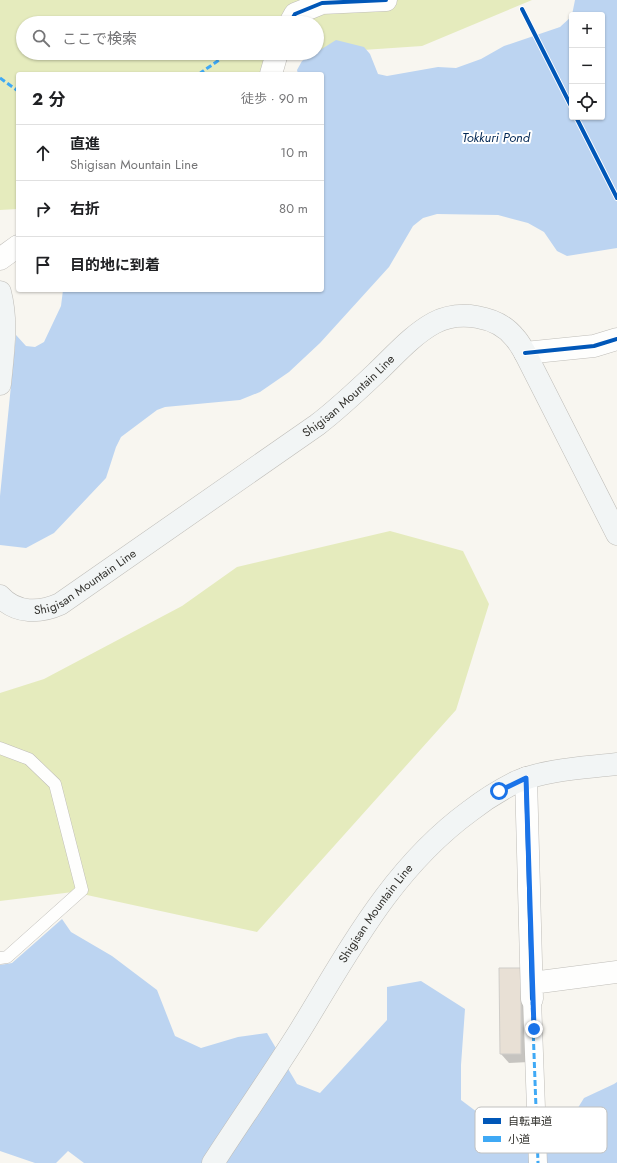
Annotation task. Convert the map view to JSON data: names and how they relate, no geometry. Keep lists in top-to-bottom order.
{
  "streets": {
    "main road": ["Shigisan Mountain Line"]
  },
  "water": ["Tokkuri Pond"],
  "legend": ["自転車道", "小道"],
  "page": {
    "map_buttons": ["+", "−"],
    "search": "ここで検索",
    "heading": ["2 分", "徒歩 · 90 m"],
    "list": [
      ["直進", "Shigisan Mountain Line", "10 m"],
      ["右折", "80 m"],
      "目的地に到着"
    ]
  }
}
